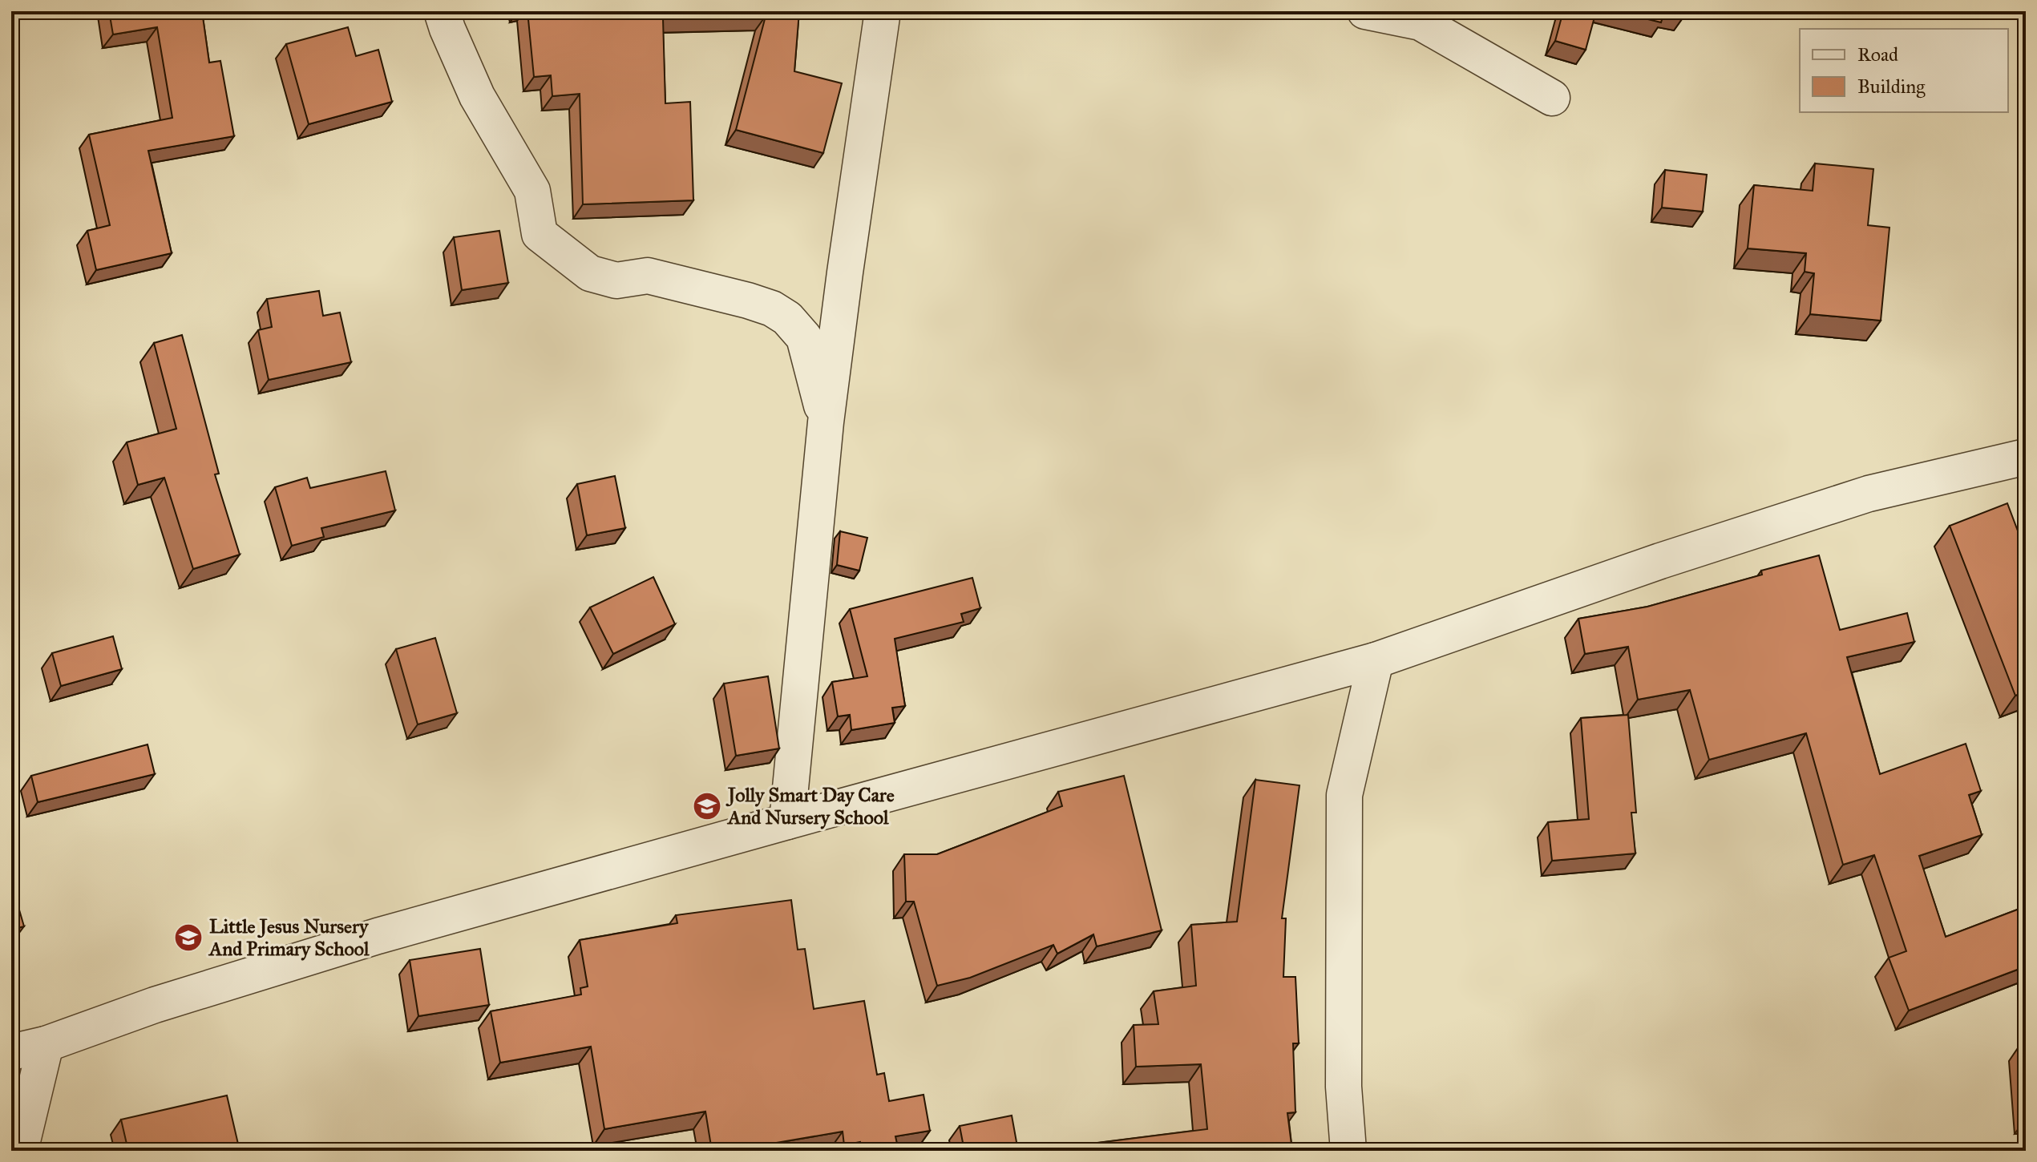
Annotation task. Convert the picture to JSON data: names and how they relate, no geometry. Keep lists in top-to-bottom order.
{
  "places": {
    "school or university": ["Jolly Smart Day Care And Nursery School", "Little Jesus Nursery And Primary School"]
  },
  "legend": ["Road", "Building"]
}
